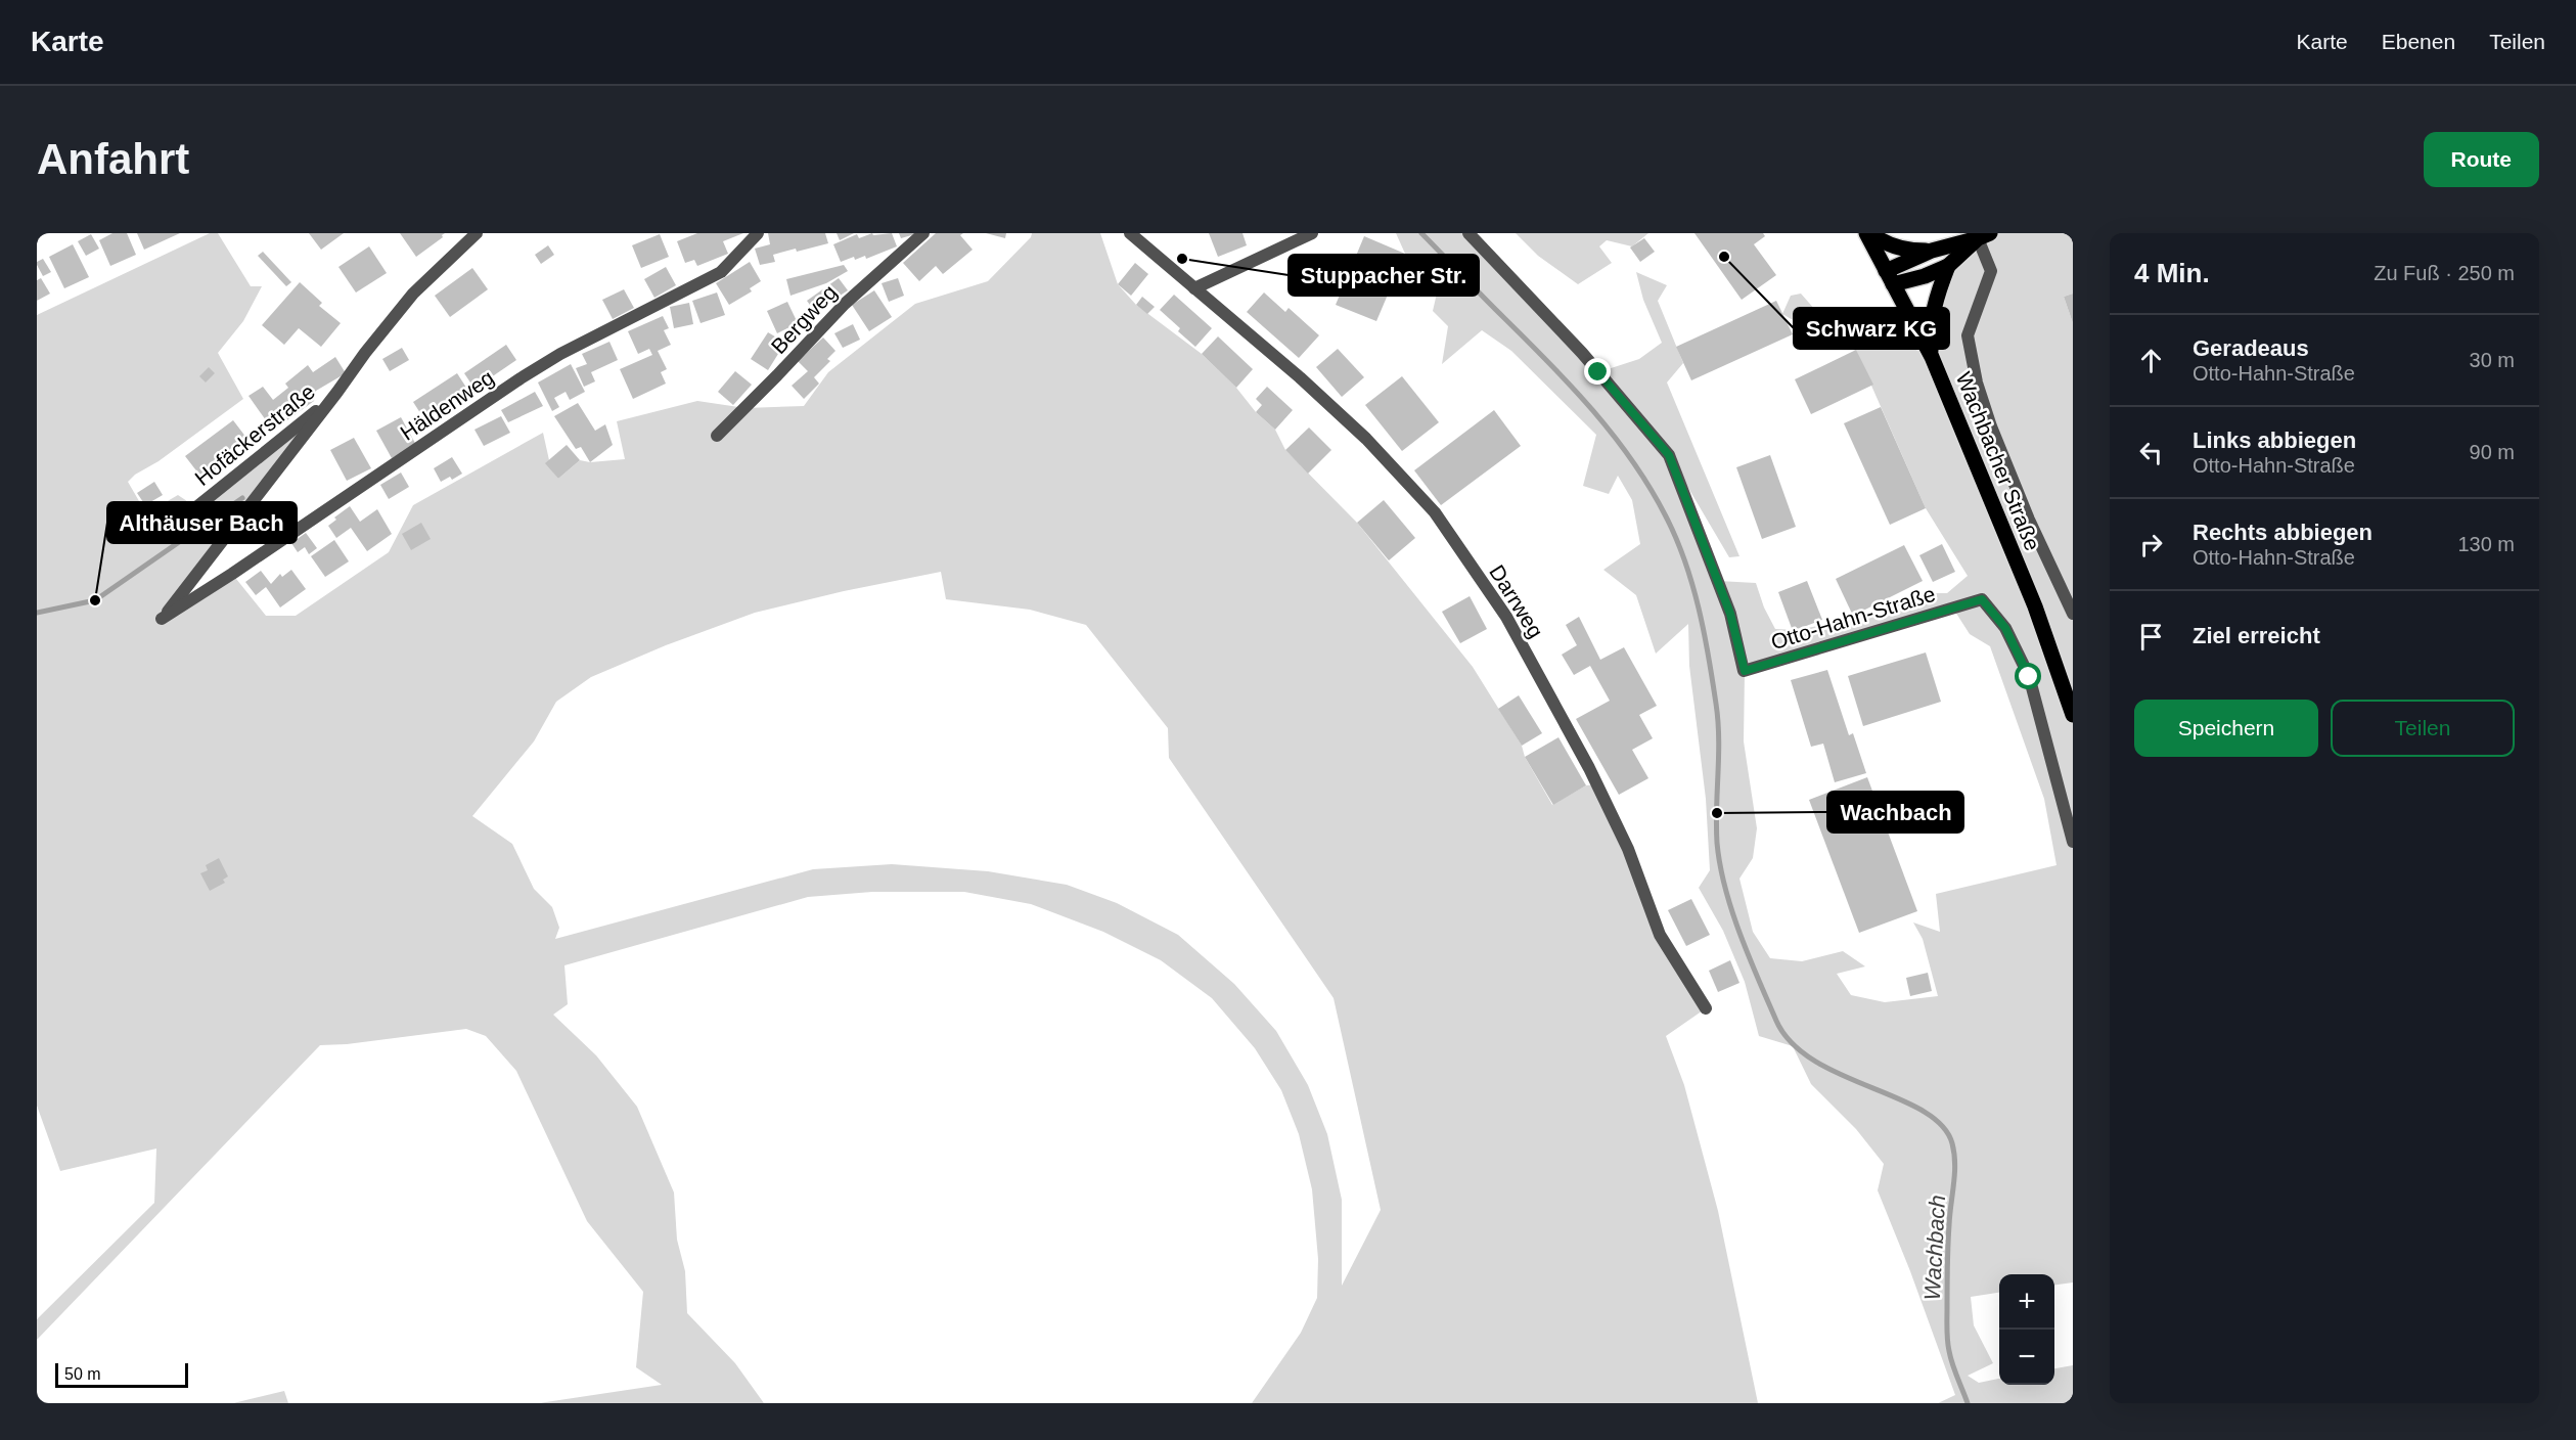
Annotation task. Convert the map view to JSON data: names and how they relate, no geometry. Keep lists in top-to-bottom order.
{
  "streets": {
    "main road": ["Wachbacher Straße"],
    "street": [
      "Bergweg",
      "Häldenweg",
      "Hofäckerstraße",
      "Darrweg",
      "Otto-Hahn-Straße"
    ]
  },
  "crossings": [
    ["Häldenweg", "Hofäckerstraße"]
  ],
  "water": ["Wachbach"],
  "places": [
    "Schwarz KG",
    "Stuppacher Str.",
    "Althäuser Bach",
    "Wachbach"
  ],
  "scale_bar": "50 m",
  "page": {
    "header": "Karte",
    "nav": ["Karte", "Ebenen", "Teilen"],
    "buttons": [
      "Route",
      ["Speichern", "Teilen"]
    ],
    "title": "Anfahrt",
    "heading": ["4 Min.", "Zu Fuß · 250 m"],
    "list": [
      ["Geradeaus", "Otto-Hahn-Straße", "30 m"],
      ["Links abbiegen", "Otto-Hahn-Straße", "90 m"],
      ["Rechts abbiegen", "Otto-Hahn-Straße", "130 m"],
      "Ziel erreicht"
    ],
    "map_buttons": ["+", "−"],
    "scale": "50 m"
  }
}
